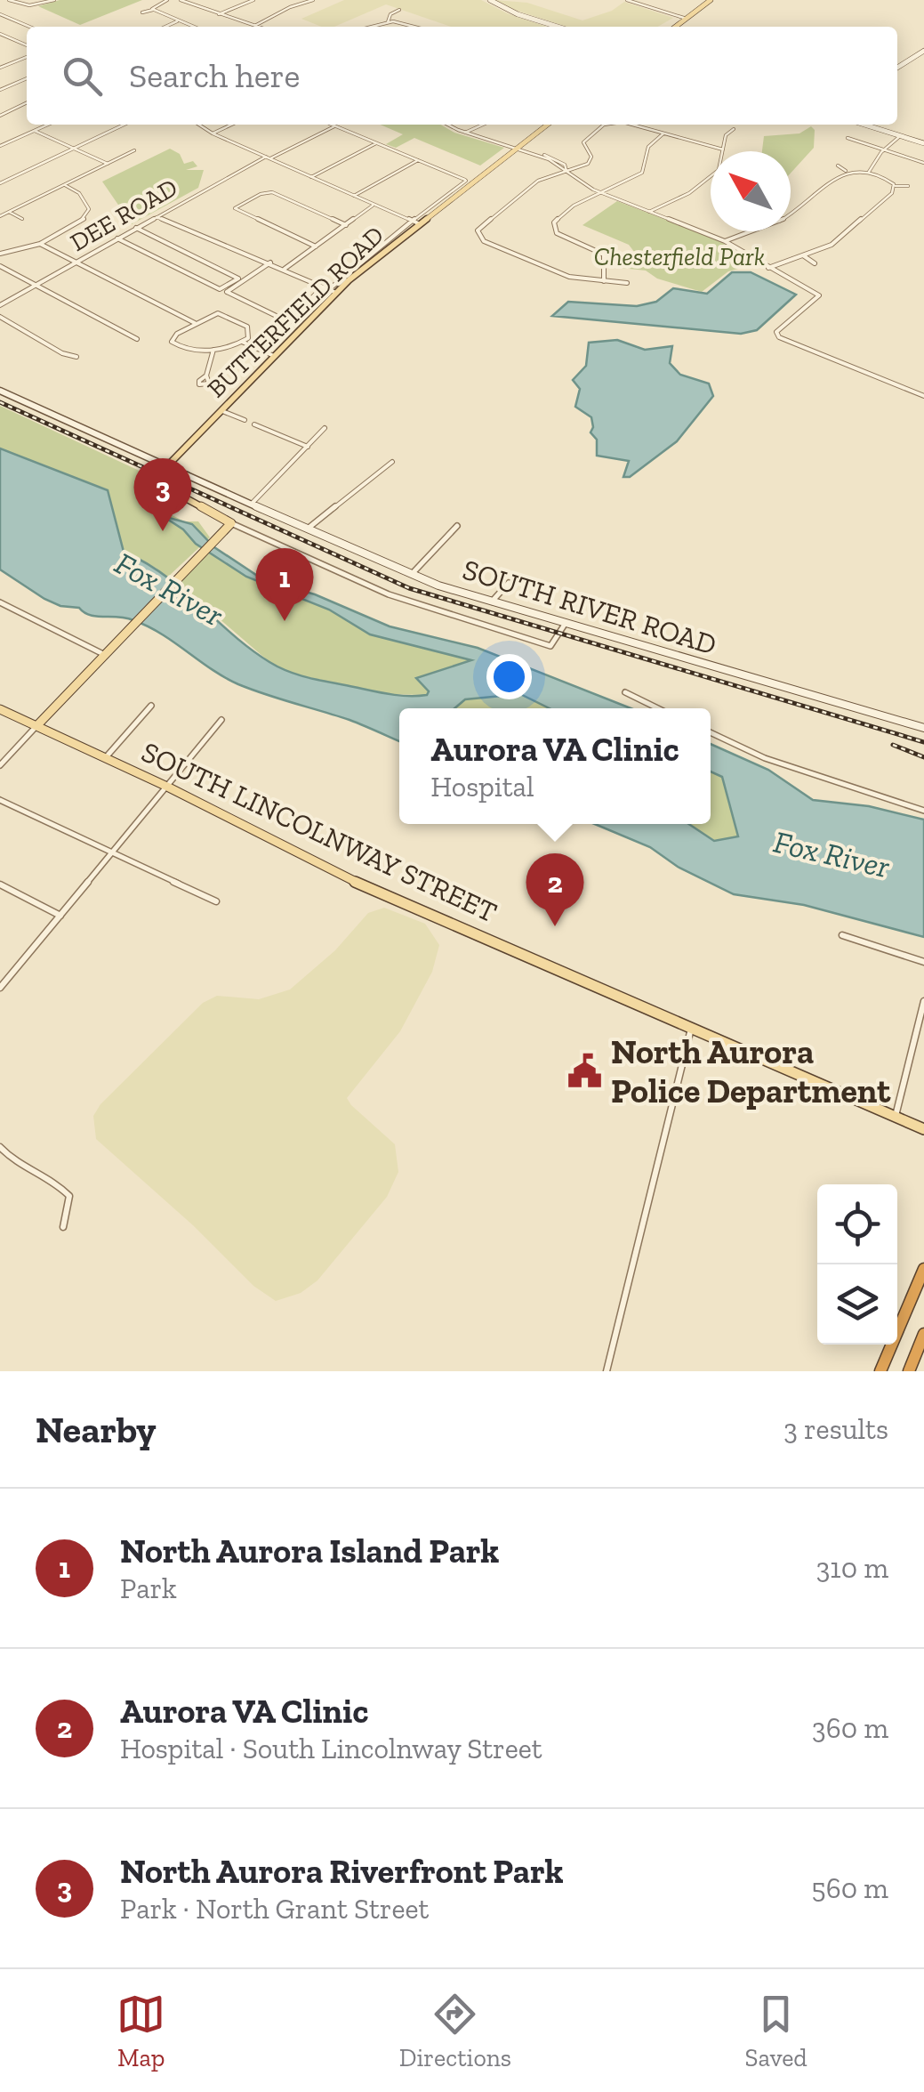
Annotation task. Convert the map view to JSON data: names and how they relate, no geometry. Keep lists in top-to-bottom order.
{
  "streets": {
    "main road": ["BUTTERFIELD ROAD", "SOUTH RIVER ROAD", "SOUTH LINCOLNWAY STREET"],
    "street": ["DEE ROAD"]
  },
  "crossings": [
    ["BUTTERFIELD ROAD", "SOUTH RIVER ROAD"]
  ],
  "water": ["Fox River"],
  "parks": ["Chesterfield Park"],
  "places": {
    "public building": ["North Aurora Police Department"]
  },
  "north": "top left",
  "page": {
    "search": "Search here",
    "pins": ["3", "1", "2"],
    "popup": ["Aurora VA Clinic", "Hospital"],
    "heading": ["Nearby", "3 results"],
    "list": [
      {
        "mark": "1",
        "name": "North Aurora Island Park",
        "note": "Park",
        "value": "310 m"
      },
      {
        "mark": "2",
        "name": "Aurora VA Clinic",
        "note": "Hospital · South Lincolnway Street",
        "value": "360 m"
      },
      {
        "mark": "3",
        "name": "North Aurora Riverfront Park",
        "note": "Park · North Grant Street",
        "value": "560 m"
      }
    ],
    "nav": ["Map", "Directions", "Saved"]
  }
}
